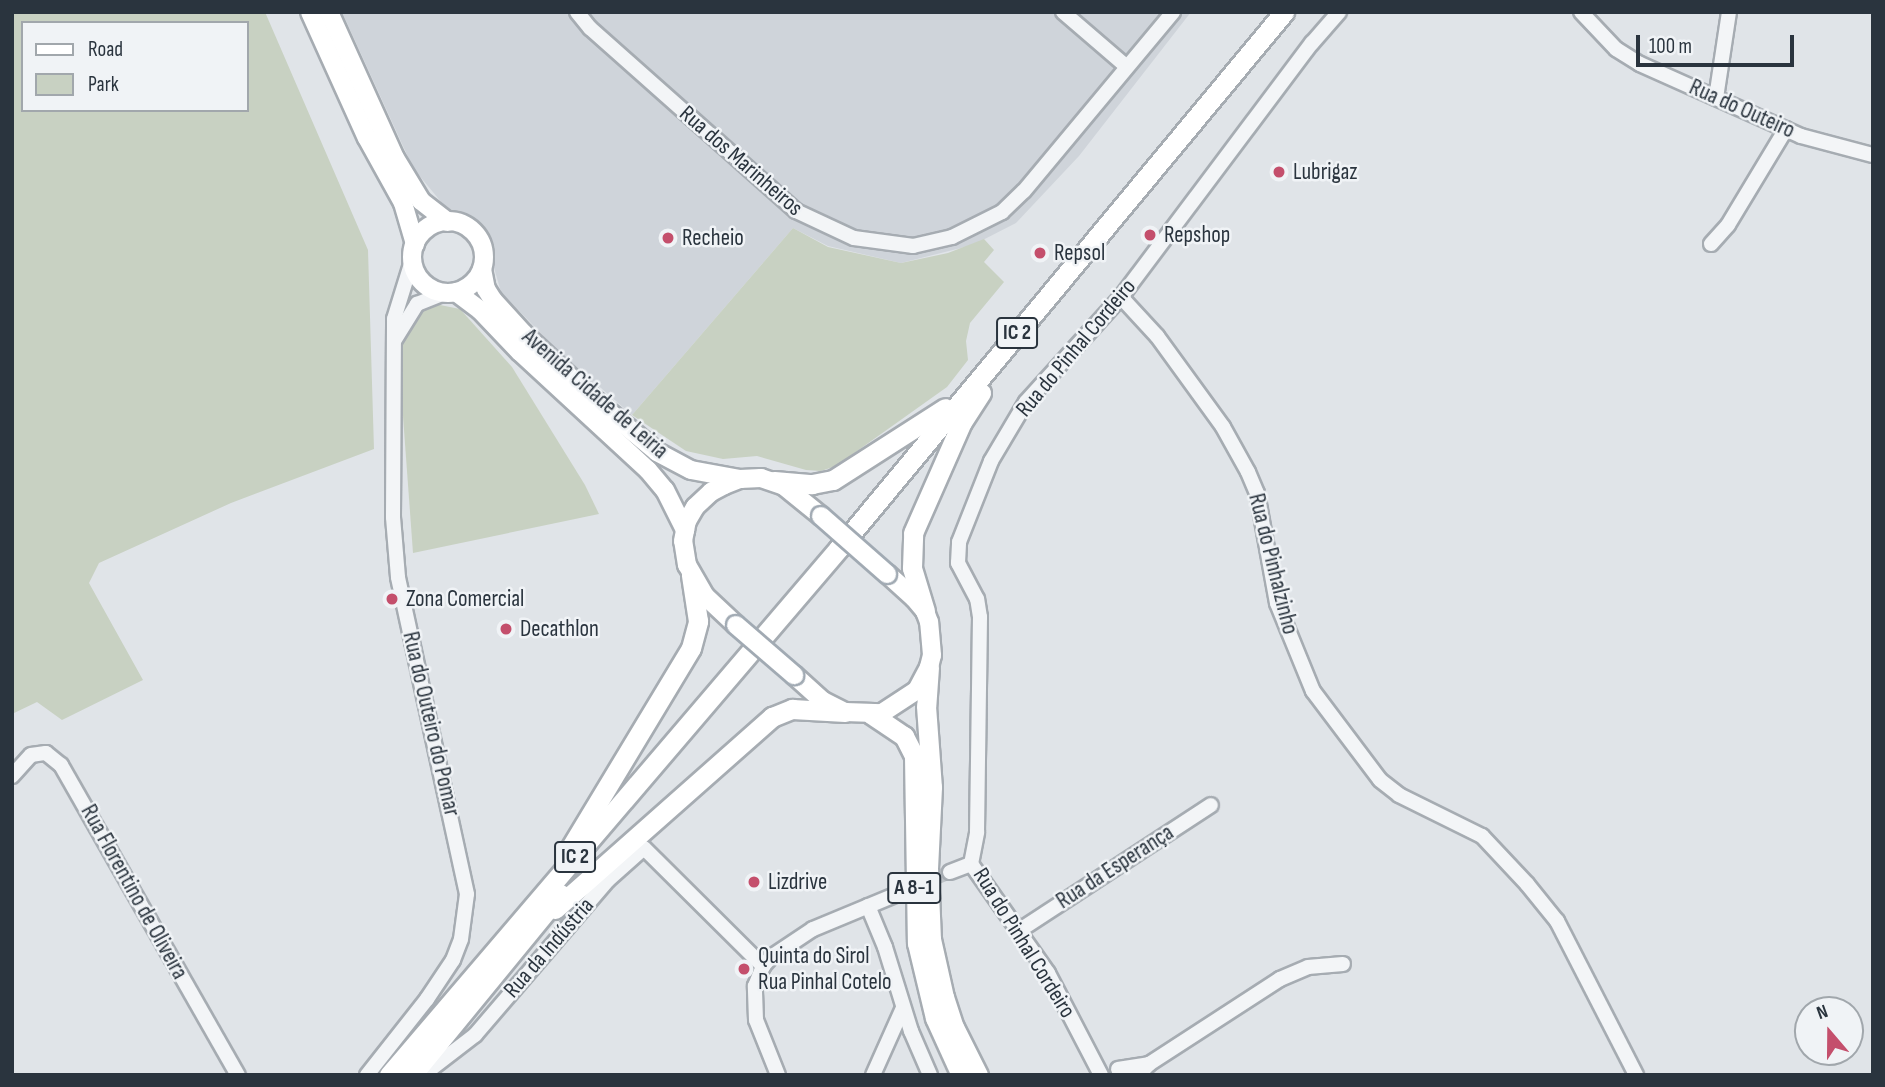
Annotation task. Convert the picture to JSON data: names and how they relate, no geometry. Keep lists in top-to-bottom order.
{
  "streets": {
    "highway": ["IC 2", "A 8-1"],
    "main road": ["Avenida Cidade de Leiria"],
    "street": [
      "Rua do Outeiro",
      "Rua dos Marinheiros",
      "Rua do Pinhal Cordeiro",
      "Rua do Pinhalzinho",
      "Rua do Outeiro do Pomar",
      "Rua da Esperança",
      "Rua Florentino de Oliveira",
      "Rua da Indústria"
    ]
  },
  "crossings": [
    ["Rua do Pinhal Cordeiro", "Rua do Pinhalzinho"],
    ["Rua do Pinhal Cordeiro", "Rua da Esperança"],
    ["Avenida Cidade de Leiria", "Rua do Outeiro do Pomar"]
  ],
  "places": [
    "Lubrigaz",
    "Repshop",
    "Recheio",
    "Repsol",
    "Zona Comercial",
    "Decathlon",
    "Lizdrive",
    "Quinta do Sirol Rua Pinhal Cotelo"
  ],
  "legend": ["Road", "Park"],
  "scale_bar": "100 m",
  "north": "top"
}
